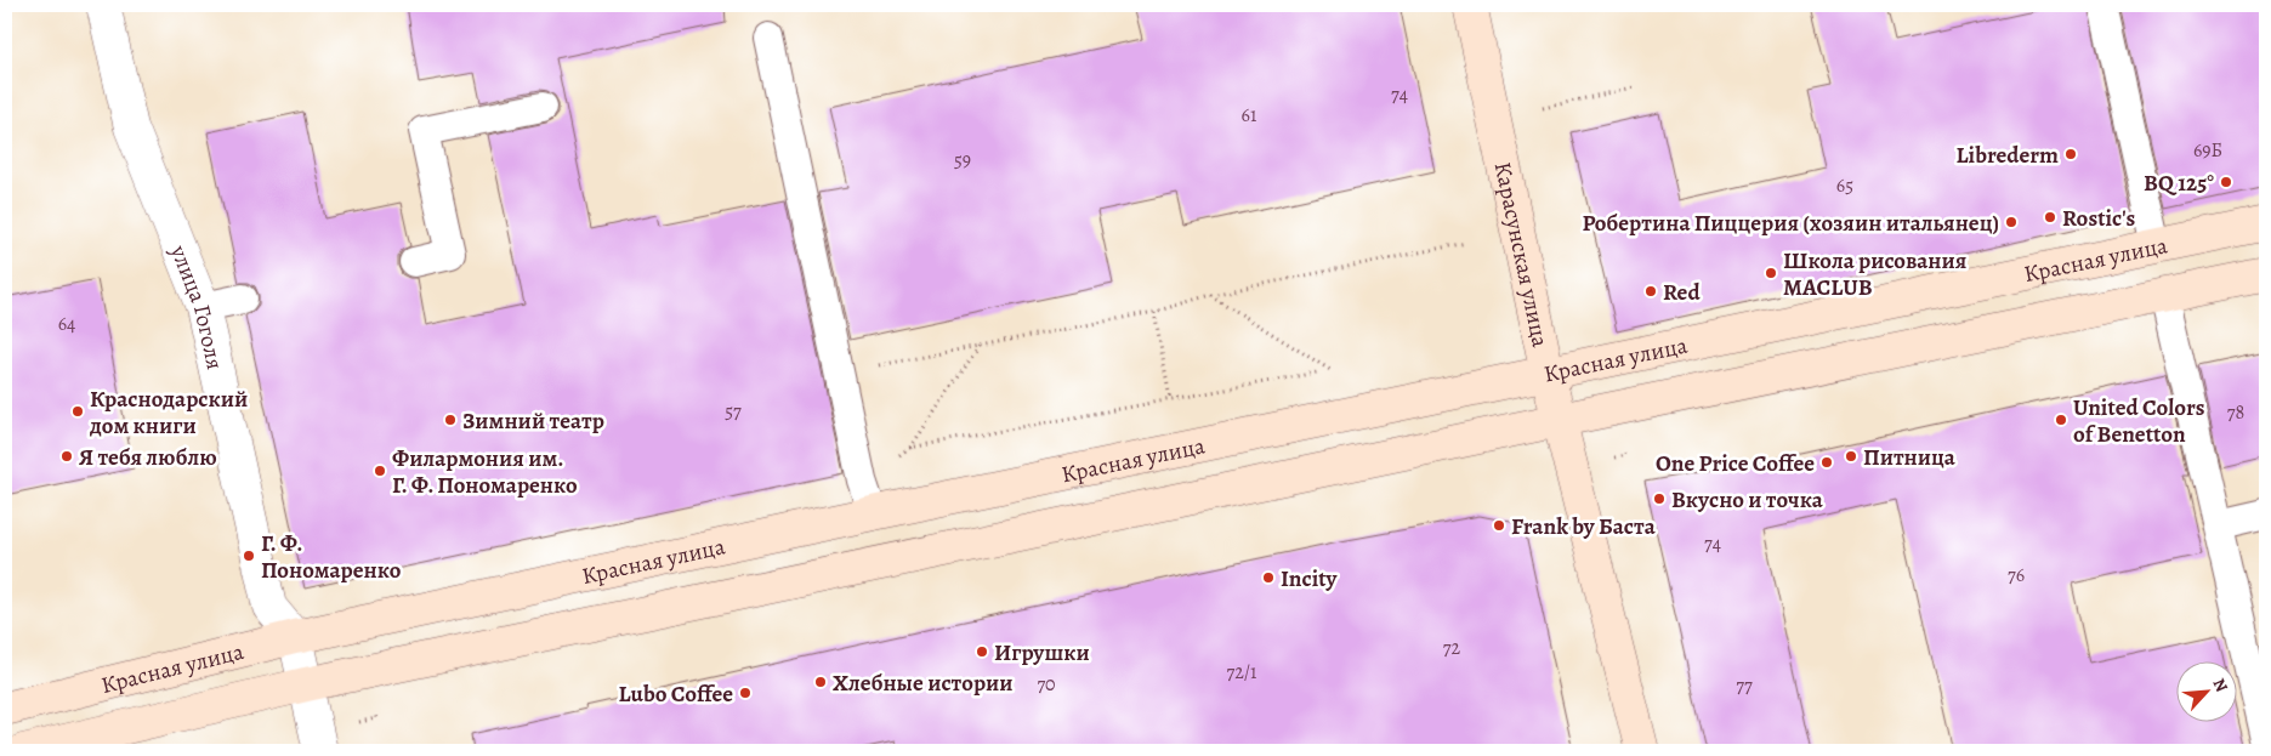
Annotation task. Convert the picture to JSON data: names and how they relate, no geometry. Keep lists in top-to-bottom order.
{
  "streets": {
    "main road": ["Карасунская улица", "Красная улица"],
    "street": ["улица Гоголя"]
  },
  "crossings": [
    ["Карасунская улица", "Красная улица"],
    ["Красная улица", "улица Гоголя"]
  ],
  "places": [
    "Librederm",
    "BQ 125°",
    "Rostic's",
    "Робертина Пиццерия (хозяин итальянец)",
    "Школа рисования MACLUB",
    "Red",
    "Краснодарский дом книги",
    "Зимний театр",
    "United Colors of Benetton",
    "Я тебя люблю",
    "Питница",
    "One Price Coffee",
    "Филармония им. Г. Ф. Пономаренко",
    "Вкусно и точка",
    "Frank by Баста",
    "Г. Ф. Пономаренко",
    "Incity",
    "Игрушки",
    "Хлебные истории",
    "Lubo Coffee"
  ],
  "house_numbers": [
    "74",
    "61",
    "69Б",
    "59",
    "65",
    "64",
    "57",
    "78",
    "74",
    "76",
    "72",
    "72/1",
    "70",
    "77"
  ],
  "north": "top right"
}
